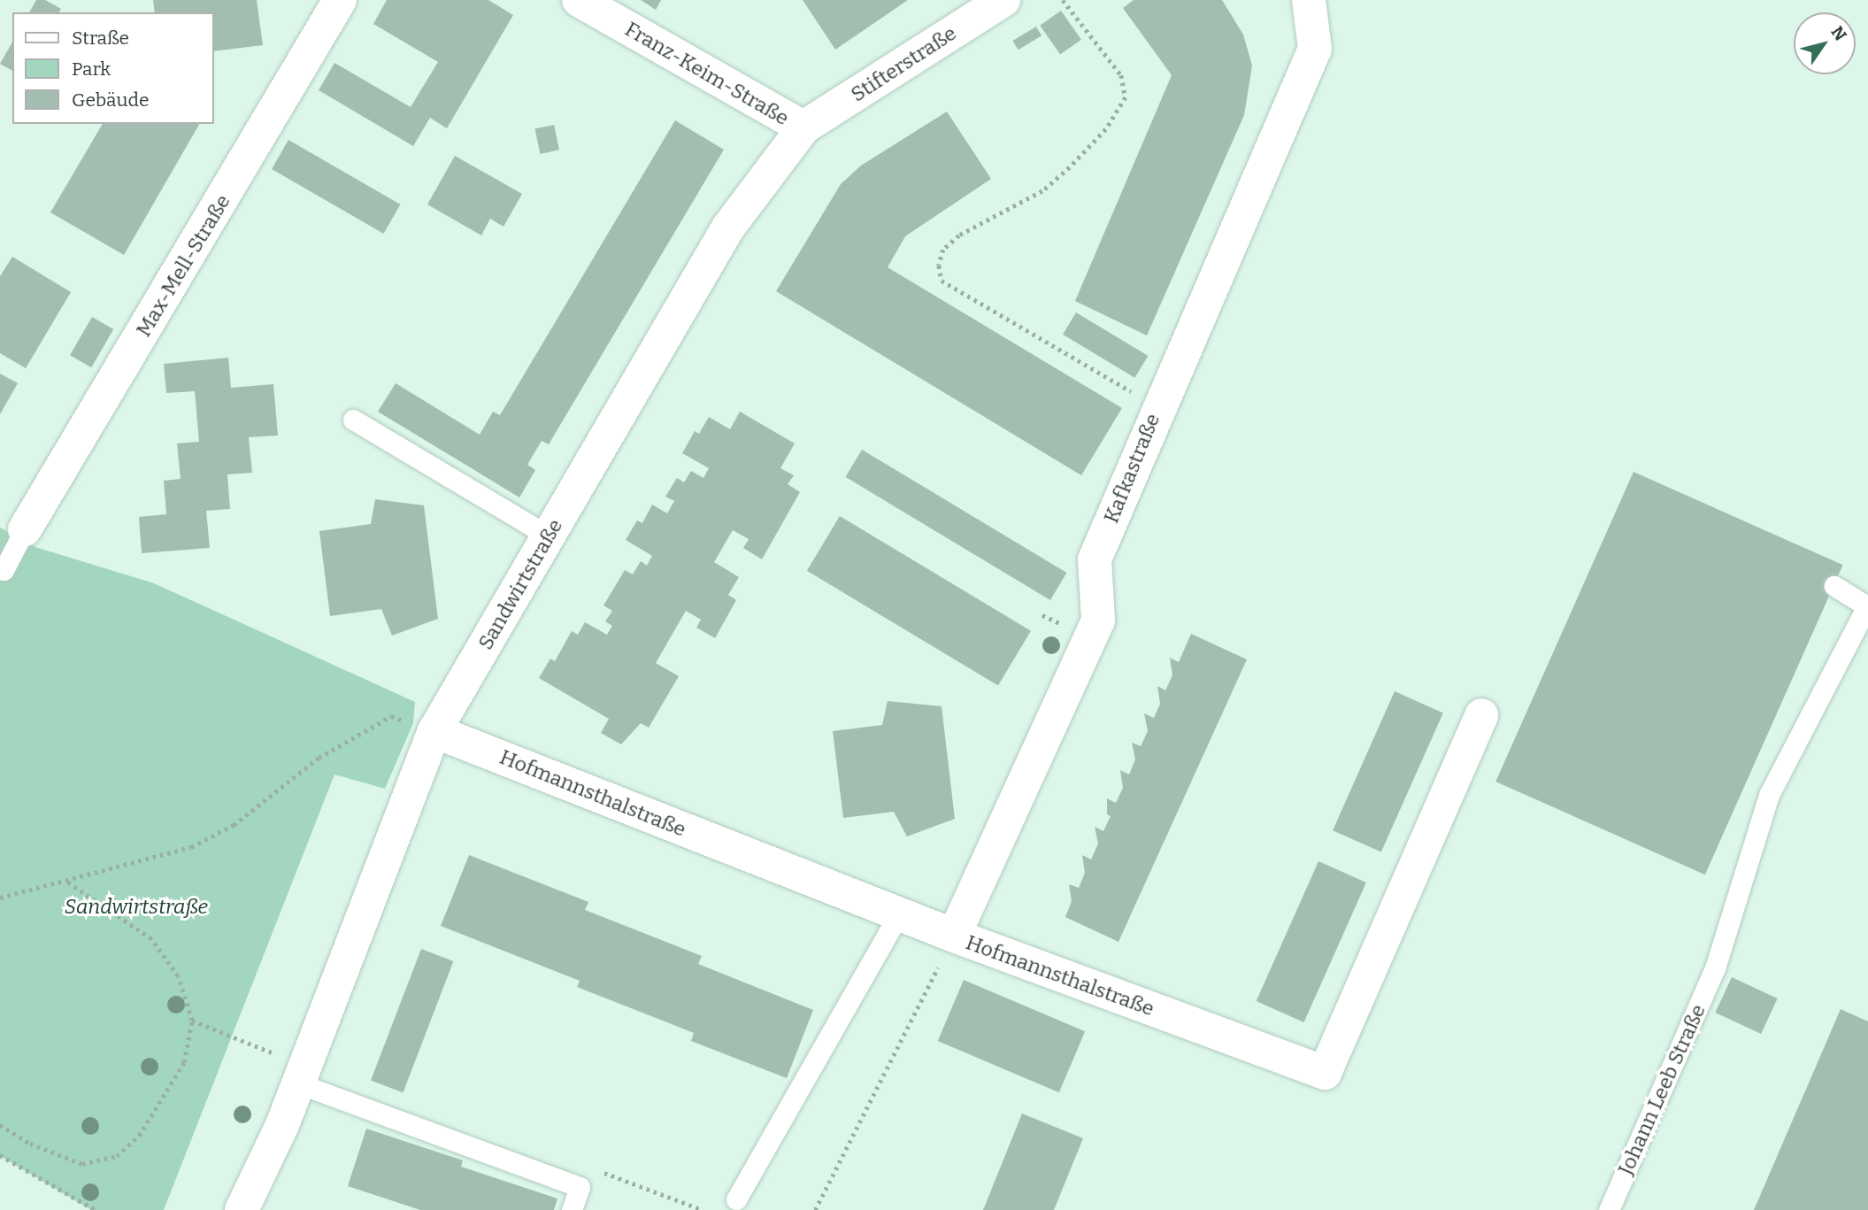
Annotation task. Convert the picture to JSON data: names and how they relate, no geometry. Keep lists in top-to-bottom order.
{
  "streets": {
    "street": [
      "Stifterstraße",
      "Franz-Keim-Straße",
      "Max-Mell-Straße",
      "Kafkastraße",
      "Sandwirtstraße",
      "Hofmannsthalstraße"
    ],
    "lane": ["Johann Leeb Straße"]
  },
  "crossings": [
    ["Stifterstraße", "Franz-Keim-Straße"],
    ["Stifterstraße", "Sandwirtstraße"],
    ["Franz-Keim-Straße", "Sandwirtstraße"],
    ["Kafkastraße", "Hofmannsthalstraße"],
    ["Sandwirtstraße", "Hofmannsthalstraße"]
  ],
  "parks": ["Sandwirtstraße"],
  "legend": ["Straße", "Park", "Gebäude"],
  "north": "top right"
}
